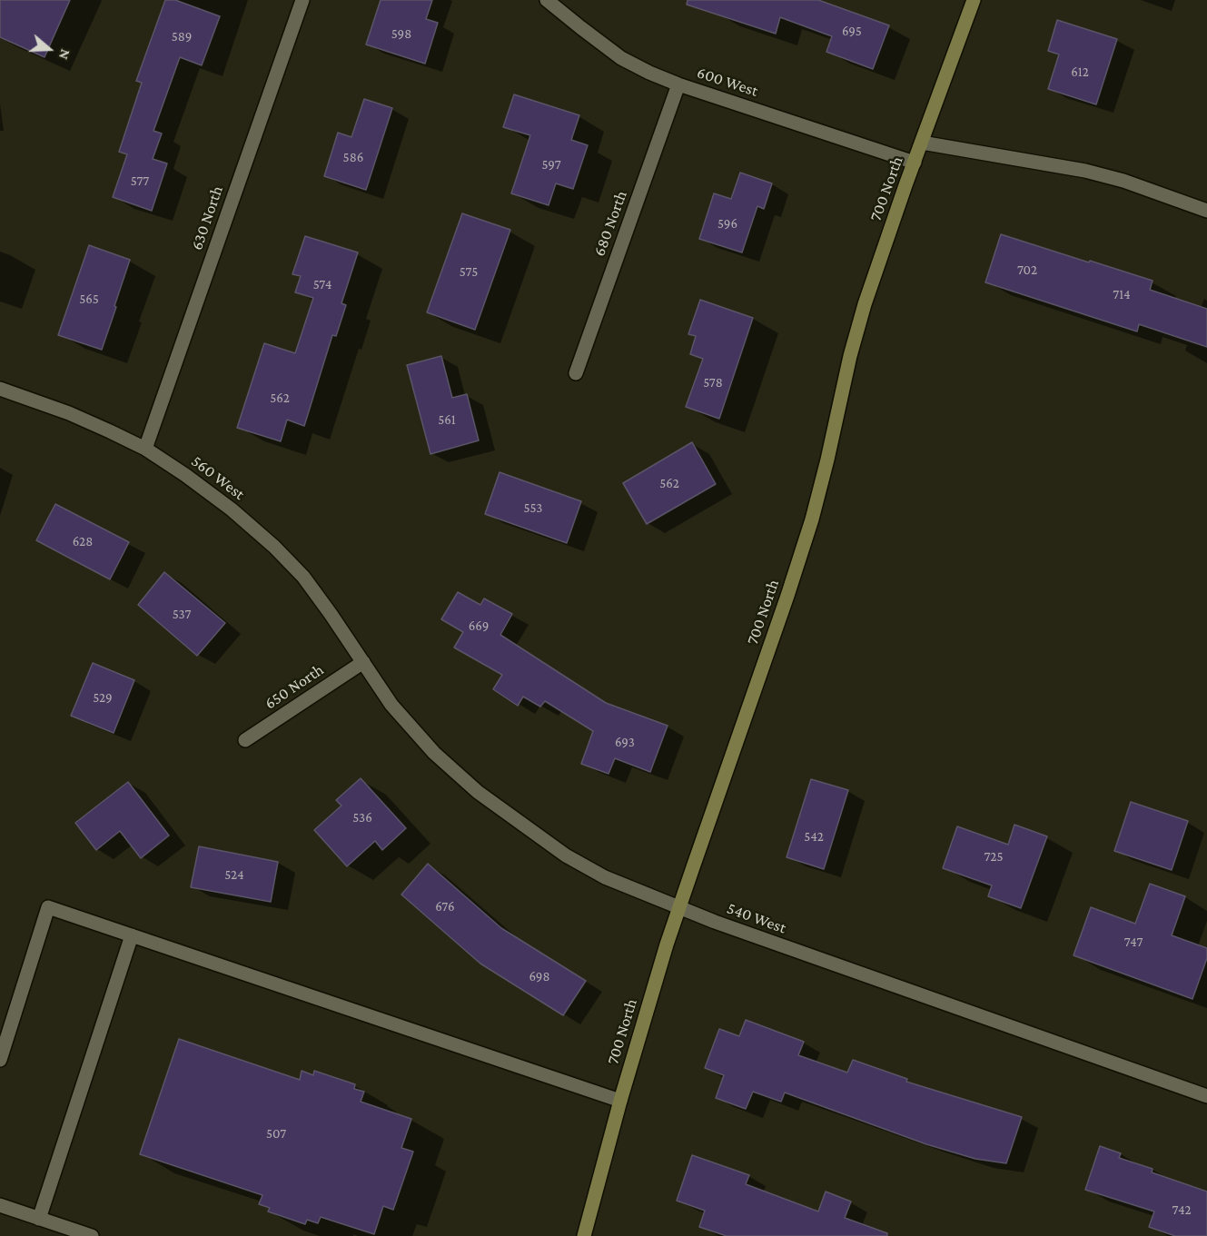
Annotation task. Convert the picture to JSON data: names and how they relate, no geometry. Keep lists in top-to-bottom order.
{
  "streets": {
    "street": [
      "600 West",
      "700 North",
      "630 North",
      "680 North",
      "560 West",
      "650 North",
      "540 West"
    ]
  },
  "crossings": [
    ["600 West", "700 North"],
    ["600 West", "680 North"],
    ["700 North", "540 West"],
    ["630 North", "560 West"],
    ["560 West", "650 North"],
    ["560 West", "540 West"],
    ["650 North", "540 West"]
  ],
  "house_numbers": [
    "695",
    "598",
    "589",
    "612",
    "586",
    "597",
    "577",
    "596",
    "702",
    "575",
    "574",
    "714",
    "565",
    "578",
    "562",
    "561",
    "562",
    "553",
    "628",
    "537",
    "669",
    "529",
    "693",
    "536",
    "542",
    "725",
    "524",
    "676",
    "747",
    "698",
    "507",
    "742"
  ],
  "north": "right"
}
